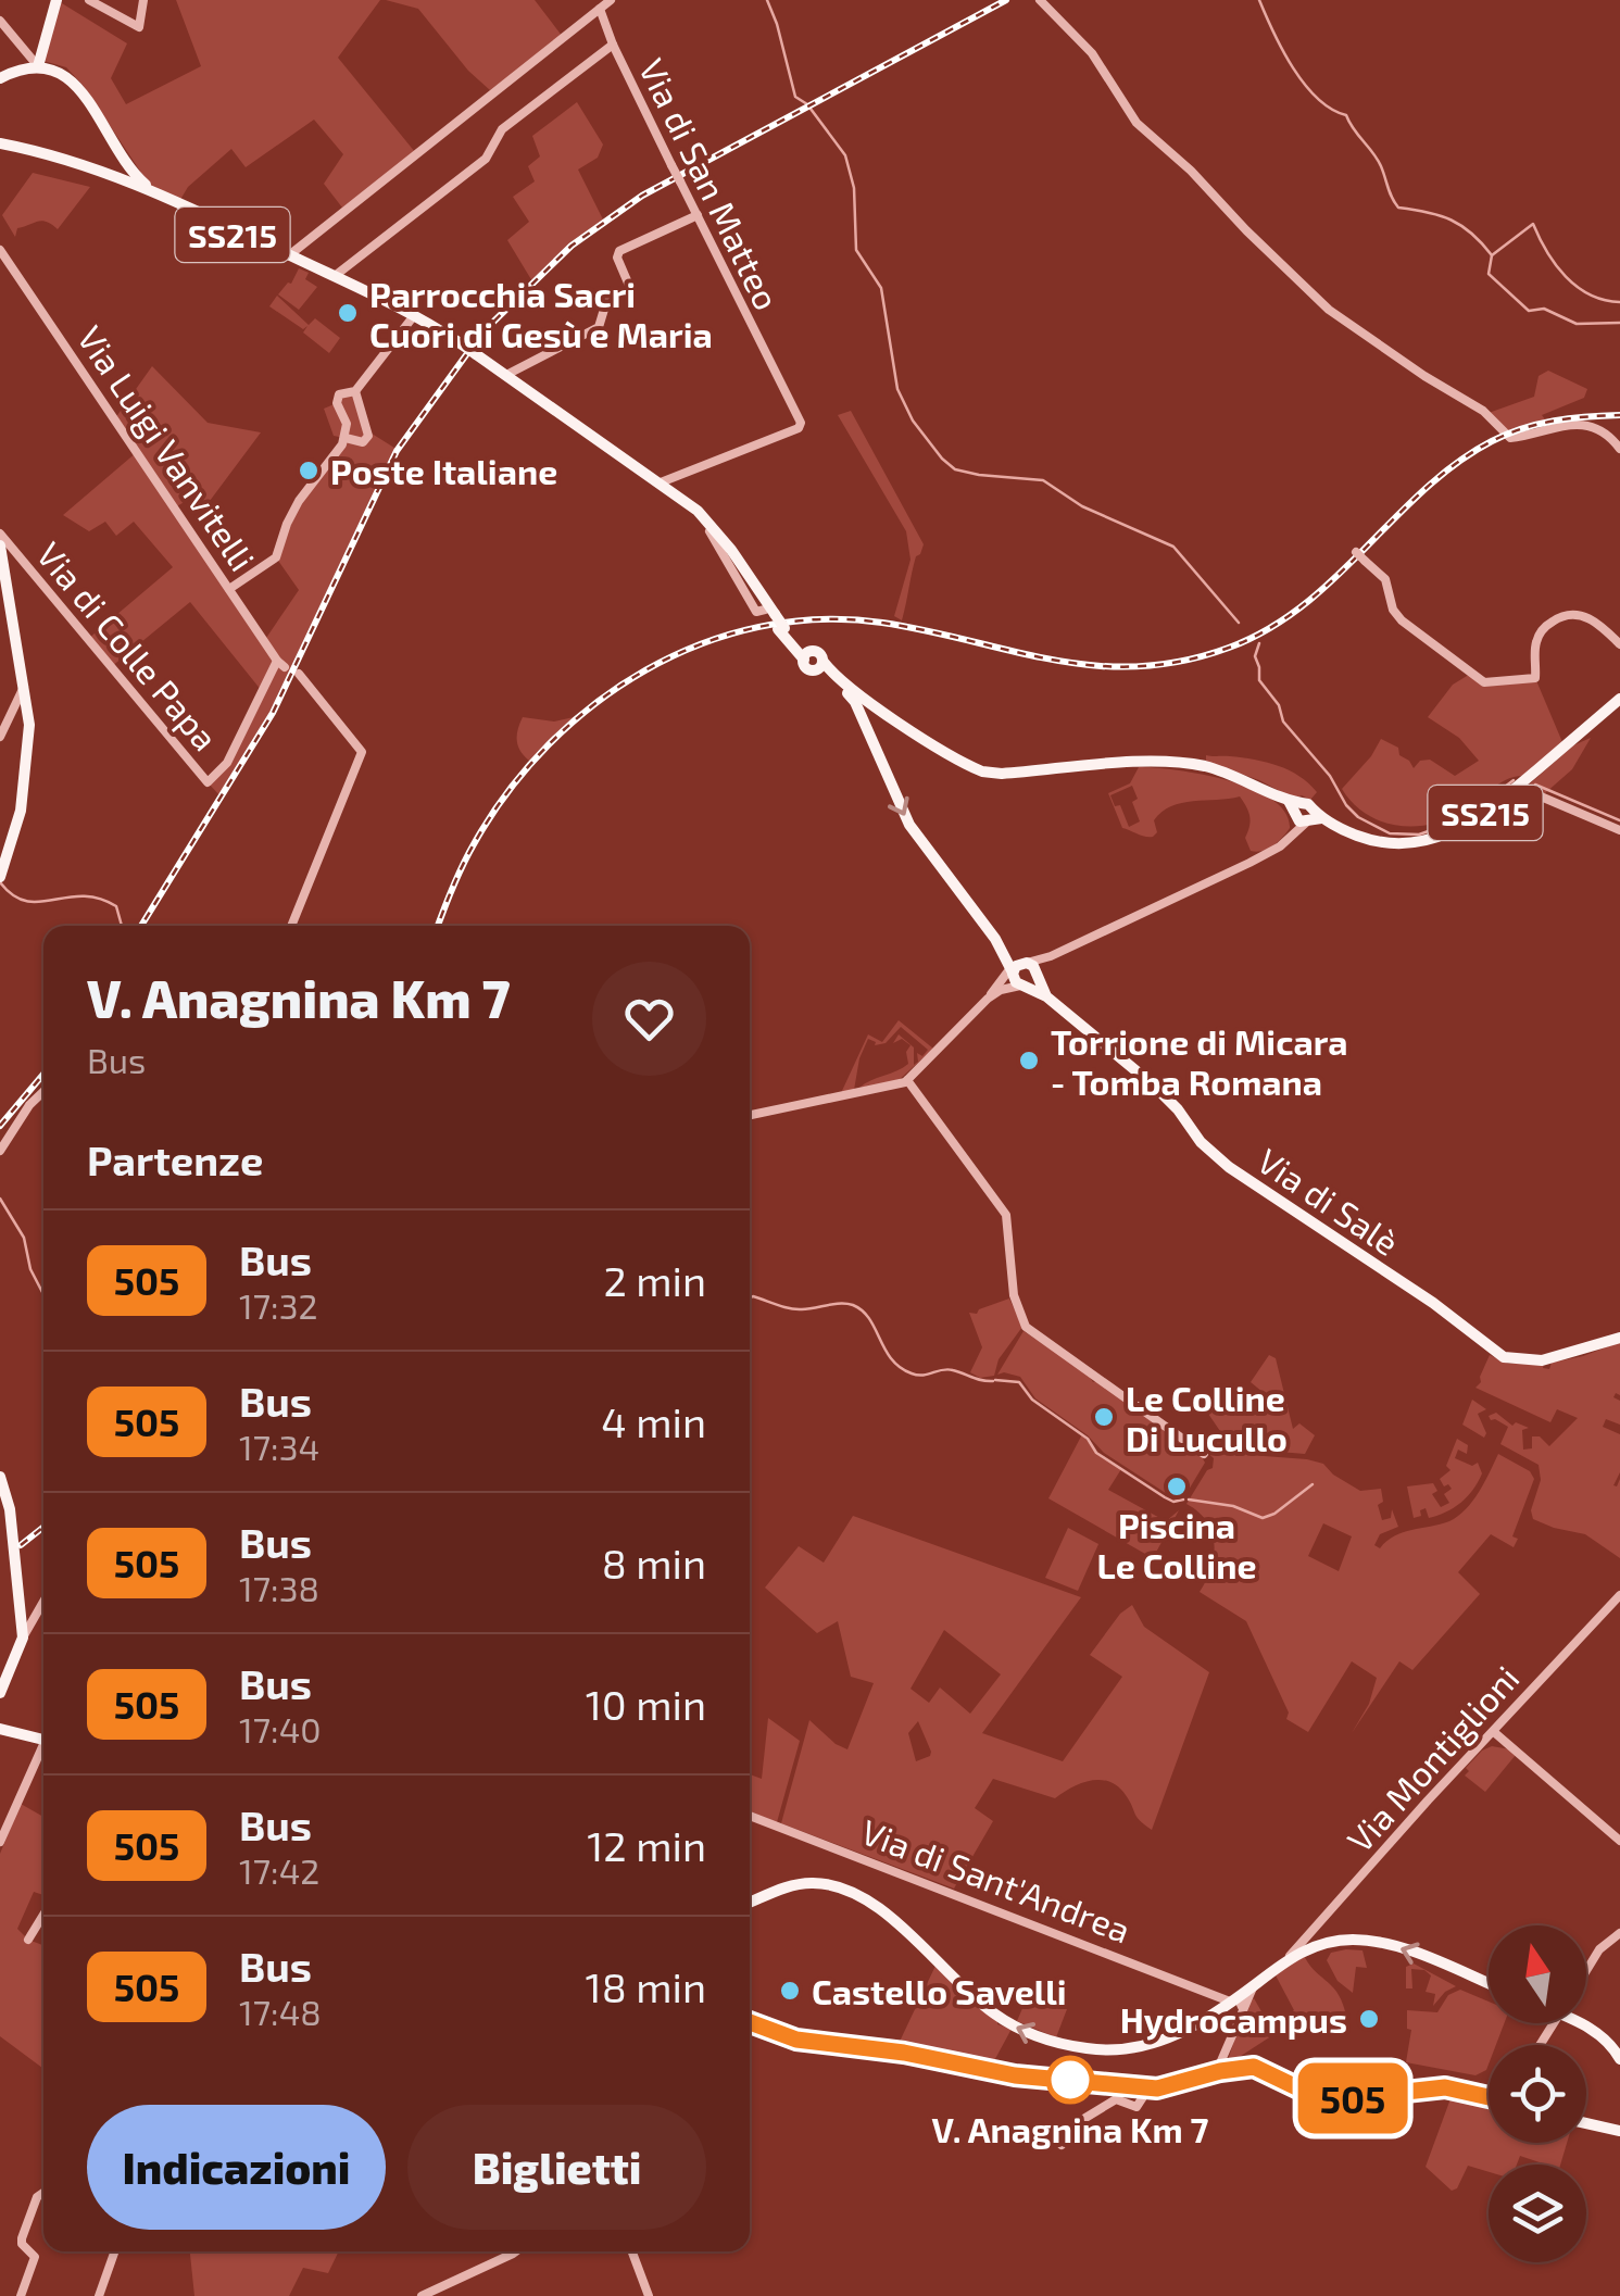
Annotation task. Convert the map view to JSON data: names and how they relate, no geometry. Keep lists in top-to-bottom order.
{
  "streets": {
    "main road": ["SS215", "Via di Salè"],
    "street": [
      "Via di San Matteo",
      "Via Luigi Vanvitelli",
      "Via di Colle Papa",
      "Via Montiglioni",
      "Via di Sant'Andrea"
    ]
  },
  "crossings": [
    ["Via di San Matteo", "SS215"],
    ["Via Luigi Vanvitelli", "Via di Colle Papa"]
  ],
  "places": [
    "Parrocchia Sacri Cuori di Gesù e Maria",
    "Poste Italiane",
    "Torrione di Micara - Tomba Romana",
    "Le Colline Di Lucullo",
    "Piscina Le Colline",
    "Castello Savelli",
    "Hydrocampus",
    "V. Anagnina Km 7"
  ],
  "lines": ["bus line 505"],
  "north": "top",
  "page": {
    "on_map": "505",
    "heading": [
      ["V. Anagnina Km 7", "Bus"],
      "Partenze"
    ],
    "list": [
      {
        "mark": "505",
        "name": "Bus",
        "note": "17:32",
        "value": "2 min"
      },
      {
        "mark": "505",
        "name": "Bus",
        "note": "17:34",
        "value": "4 min"
      },
      {
        "mark": "505",
        "name": "Bus",
        "note": "17:38",
        "value": "8 min"
      },
      {
        "mark": "505",
        "name": "Bus",
        "note": "17:40",
        "value": "10 min"
      },
      {
        "mark": "505",
        "name": "Bus",
        "note": "17:42",
        "value": "12 min"
      },
      {
        "mark": "505",
        "name": "Bus",
        "note": "17:48",
        "value": "18 min"
      }
    ],
    "buttons": ["Indicazioni", "Biglietti"]
  }
}
